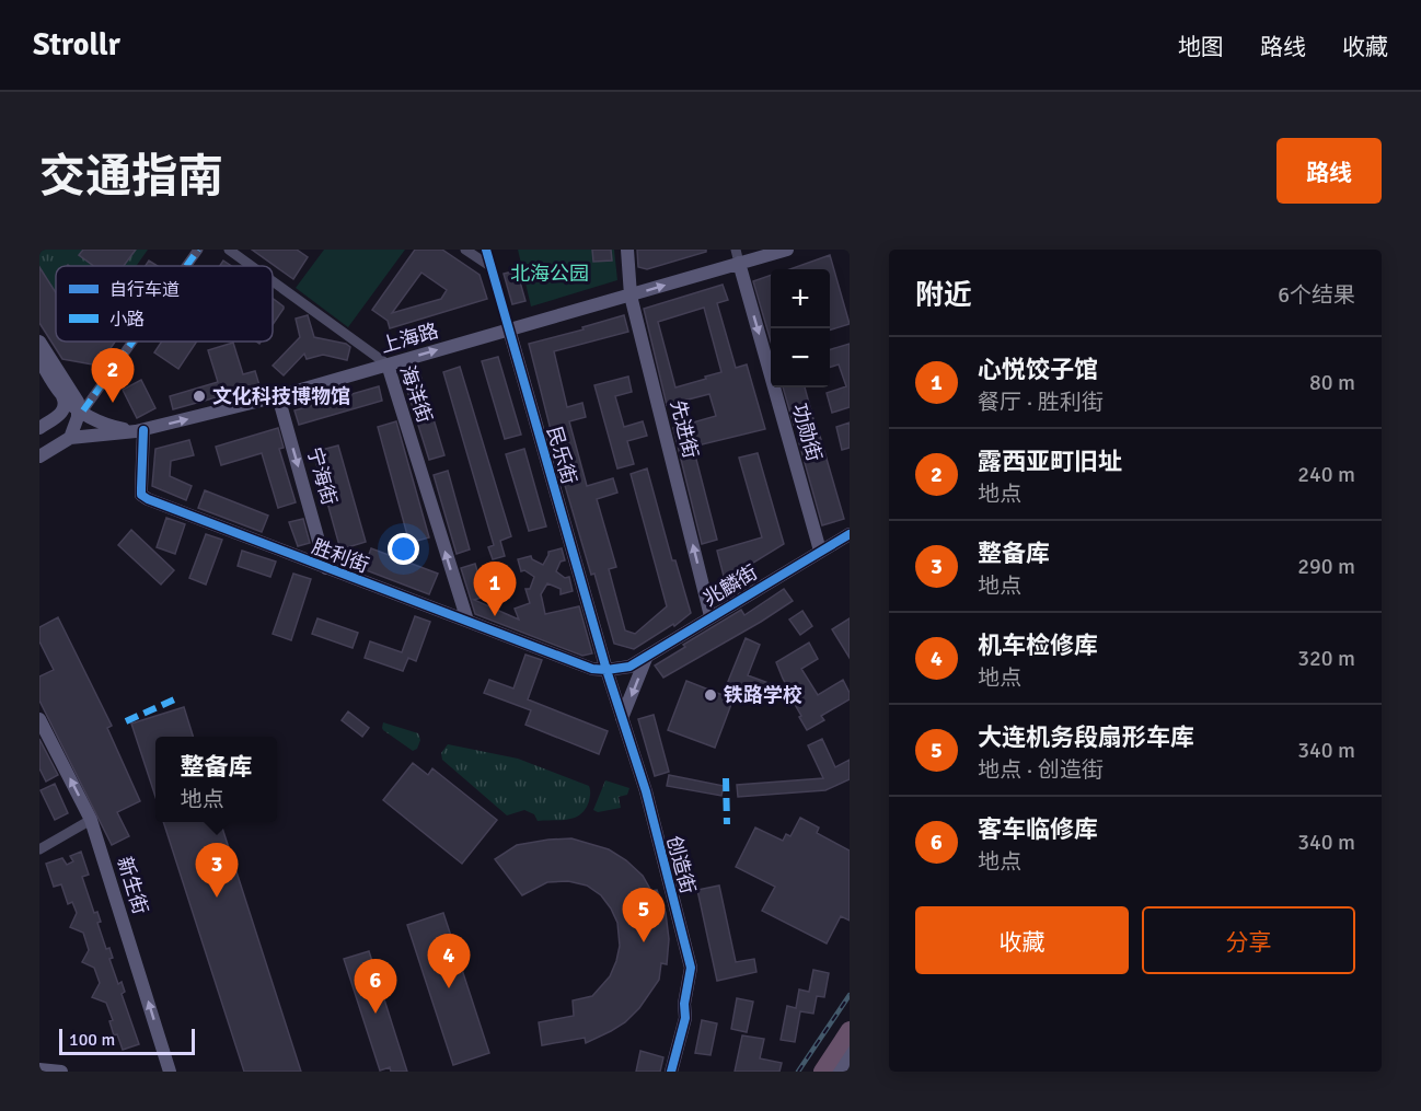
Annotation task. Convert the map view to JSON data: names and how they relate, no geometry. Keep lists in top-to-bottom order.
{
  "streets": {
    "street": [
      "上海路",
      "海洋街",
      "先进街",
      "功勋街",
      "民乐街",
      "宁海街",
      "胜利街",
      "兆麟街",
      "创造街",
      "新生街"
    ]
  },
  "crossings": [
    ["上海路", "海洋街"],
    ["上海路", "先进街"],
    ["上海路", "功勋街"],
    ["上海路", "民乐街"],
    ["上海路", "宁海街"],
    ["上海路", "胜利街"],
    ["海洋街", "胜利街"],
    ["先进街", "兆麟街"],
    ["功勋街", "兆麟街"],
    ["民乐街", "胜利街"],
    ["民乐街", "创造街"],
    ["宁海街", "胜利街"],
    ["胜利街", "兆麟街"],
    ["胜利街", "创造街"]
  ],
  "one_way": [
    "上海路",
    "海洋街",
    "先进街",
    "功勋街",
    "宁海街",
    "新生街"
  ],
  "parks": ["北海公园"],
  "places": ["文化科技博物馆", "铁路学校"],
  "legend": ["自行车道", "小路"],
  "scale_bar": "100 m",
  "page": {
    "header": "Strollr",
    "nav": ["地图", "路线", "收藏"],
    "title": "交通指南",
    "buttons": [
      "路线",
      ["收藏", "分享"]
    ],
    "heading": ["附近", "6个结果"],
    "map_buttons": ["+", "−"],
    "list": [
      {
        "mark": "1",
        "name": "心悦饺子馆",
        "note": "餐厅 · 胜利街",
        "value": "80 m"
      },
      {
        "mark": "2",
        "name": "露西亚町旧址",
        "note": "地点",
        "value": "240 m"
      },
      {
        "mark": "3",
        "name": "整备库",
        "note": "地点",
        "value": "290 m"
      },
      {
        "mark": "4",
        "name": "机车检修库",
        "note": "地点",
        "value": "320 m"
      },
      {
        "mark": "5",
        "name": "大连机务段扇形车库",
        "note": "地点 · 创造街",
        "value": "340 m"
      },
      {
        "mark": "6",
        "name": "客车临修库",
        "note": "地点",
        "value": "340 m"
      }
    ],
    "pins": [
      "2",
      "1",
      "3",
      "5",
      "4",
      "6"
    ],
    "popup": ["整备库", "地点"],
    "scale": "100 m"
  }
}
